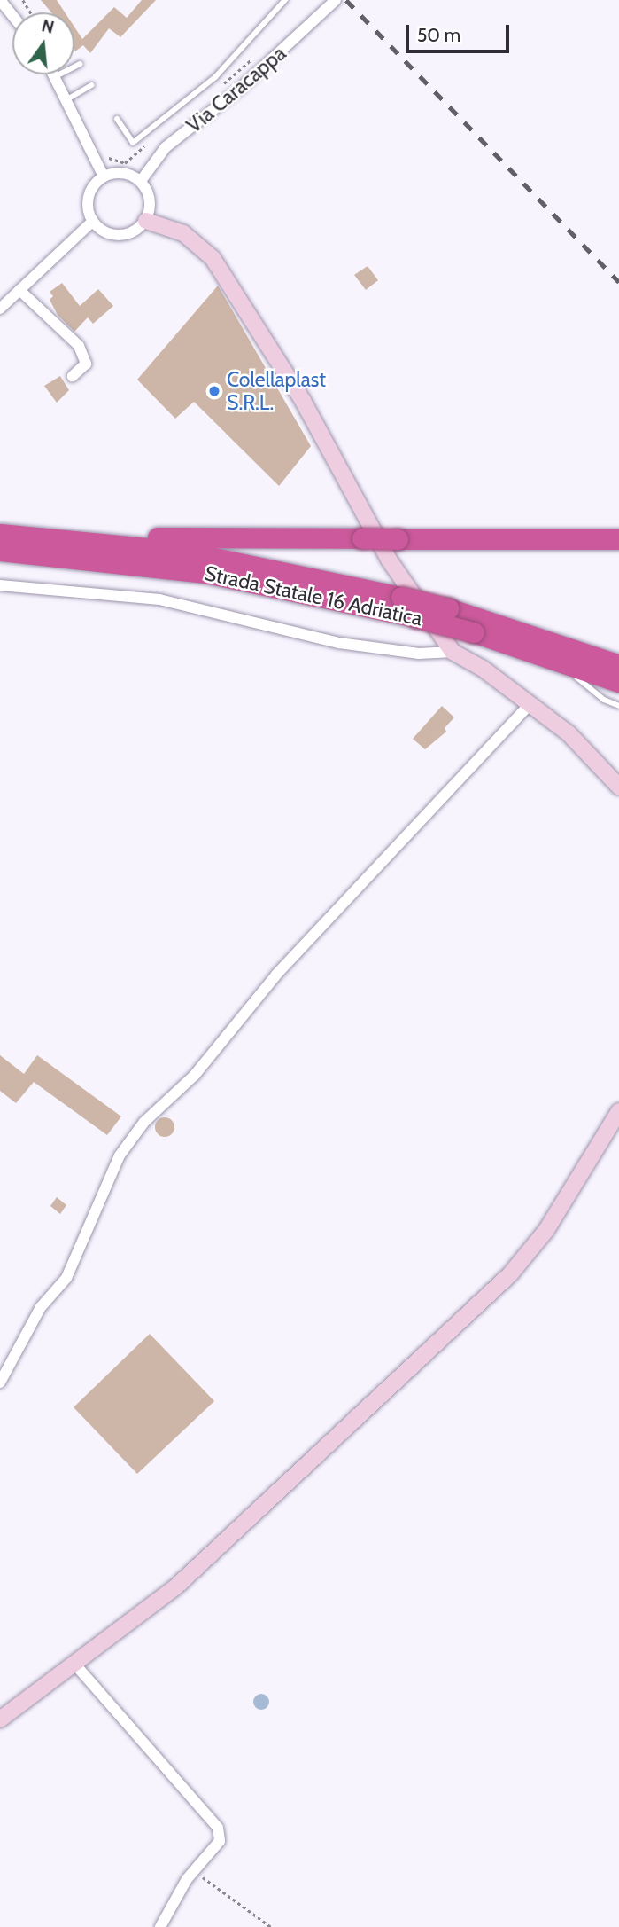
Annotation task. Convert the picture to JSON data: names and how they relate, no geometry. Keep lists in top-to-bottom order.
{
  "streets": {
    "highway": ["Strada Statale 16 Adriatica"],
    "street": ["Via Caracappa"]
  },
  "places": ["Colellaplast S.R.L."],
  "scale_bar": "50 m",
  "north": "top"
}
